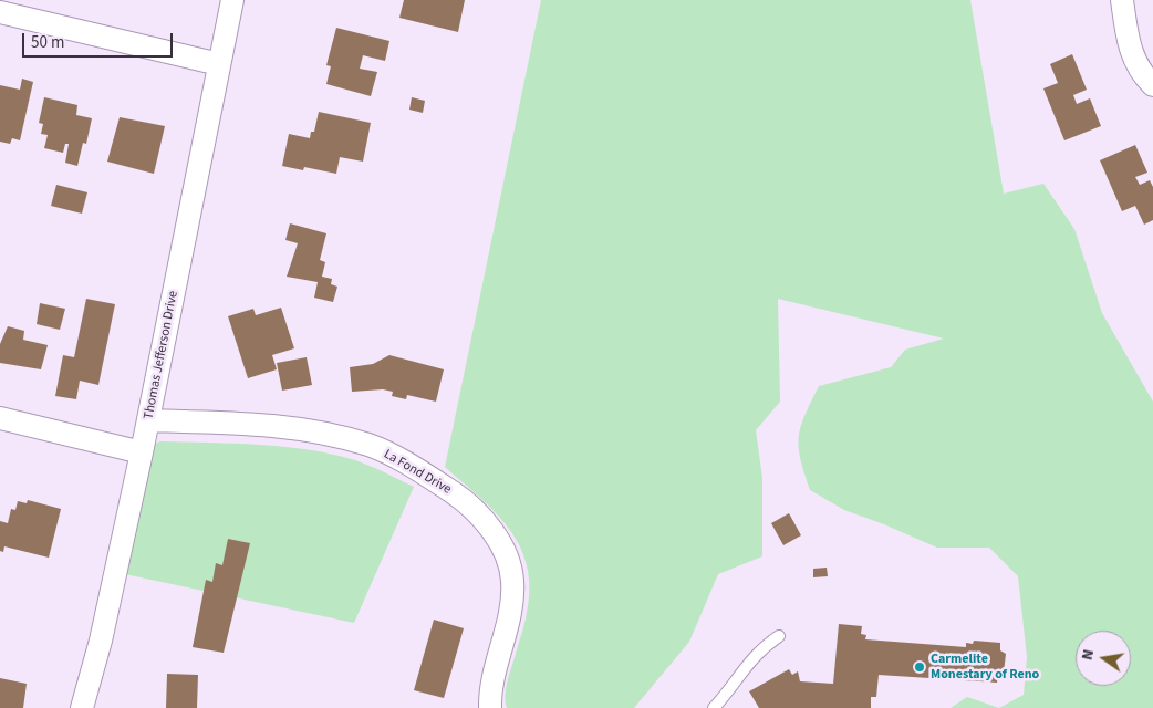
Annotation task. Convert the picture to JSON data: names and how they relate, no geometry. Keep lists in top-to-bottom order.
{
  "streets": {
    "street": ["Thomas Jefferson Drive", "La Fond Drive"]
  },
  "crossings": [
    ["Thomas Jefferson Drive", "La Fond Drive"]
  ],
  "places": ["Carmelite Monestary of Reno"],
  "scale_bar": "50 m",
  "north": "left"
}
